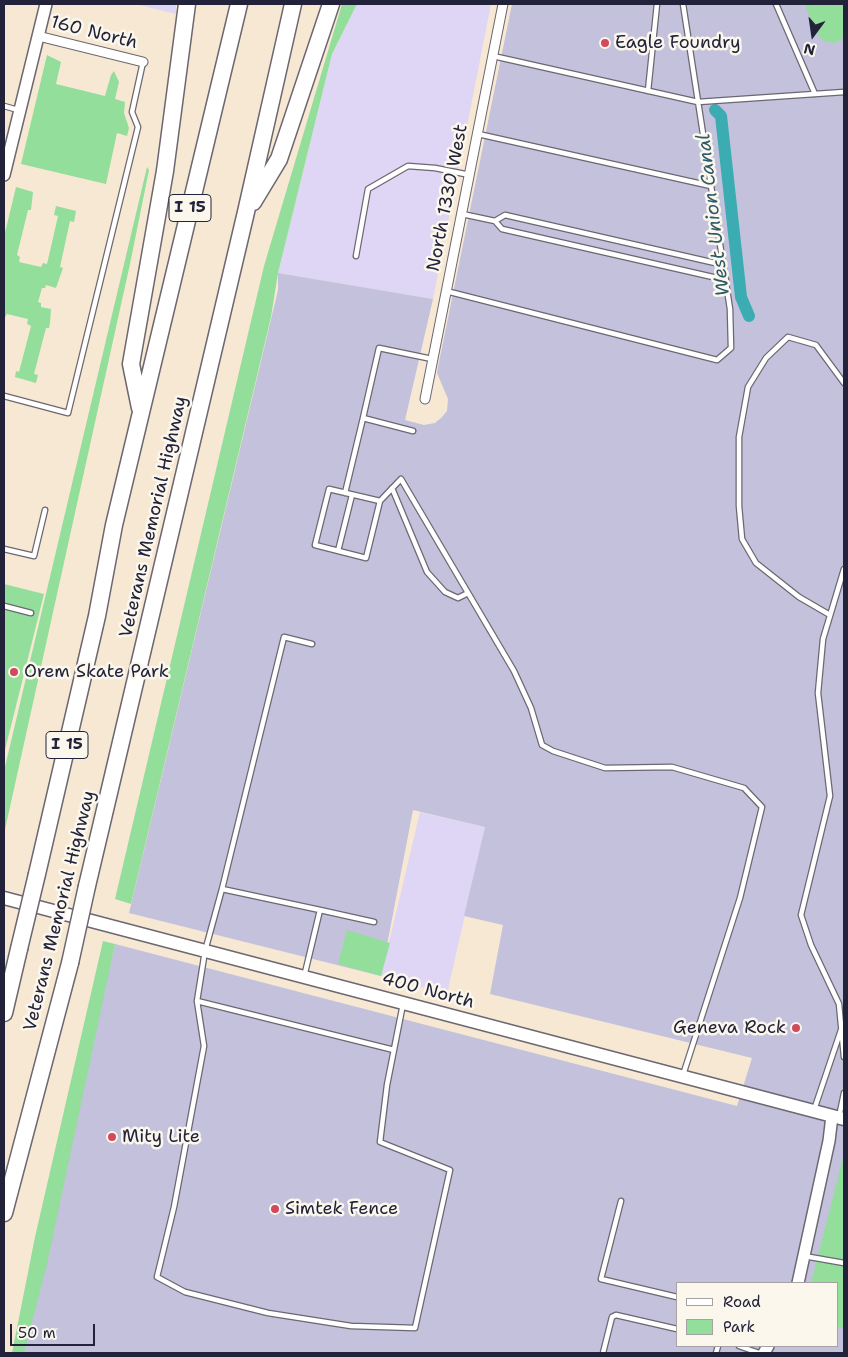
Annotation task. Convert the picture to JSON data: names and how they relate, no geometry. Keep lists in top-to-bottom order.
{
  "streets": {
    "highway": ["I 15", "Veterans Memorial Highway"],
    "main road": ["400 North"],
    "street": ["160 North", "North 1330 West"]
  },
  "water": ["West Union Canal"],
  "places": [
    "Eagle Foundry",
    "Orem Skate Park",
    "Geneva Rock",
    "Mity Lite",
    "Simtek Fence"
  ],
  "legend": ["Road", "Park"],
  "scale_bar": "50 m",
  "north": "bottom"
}
